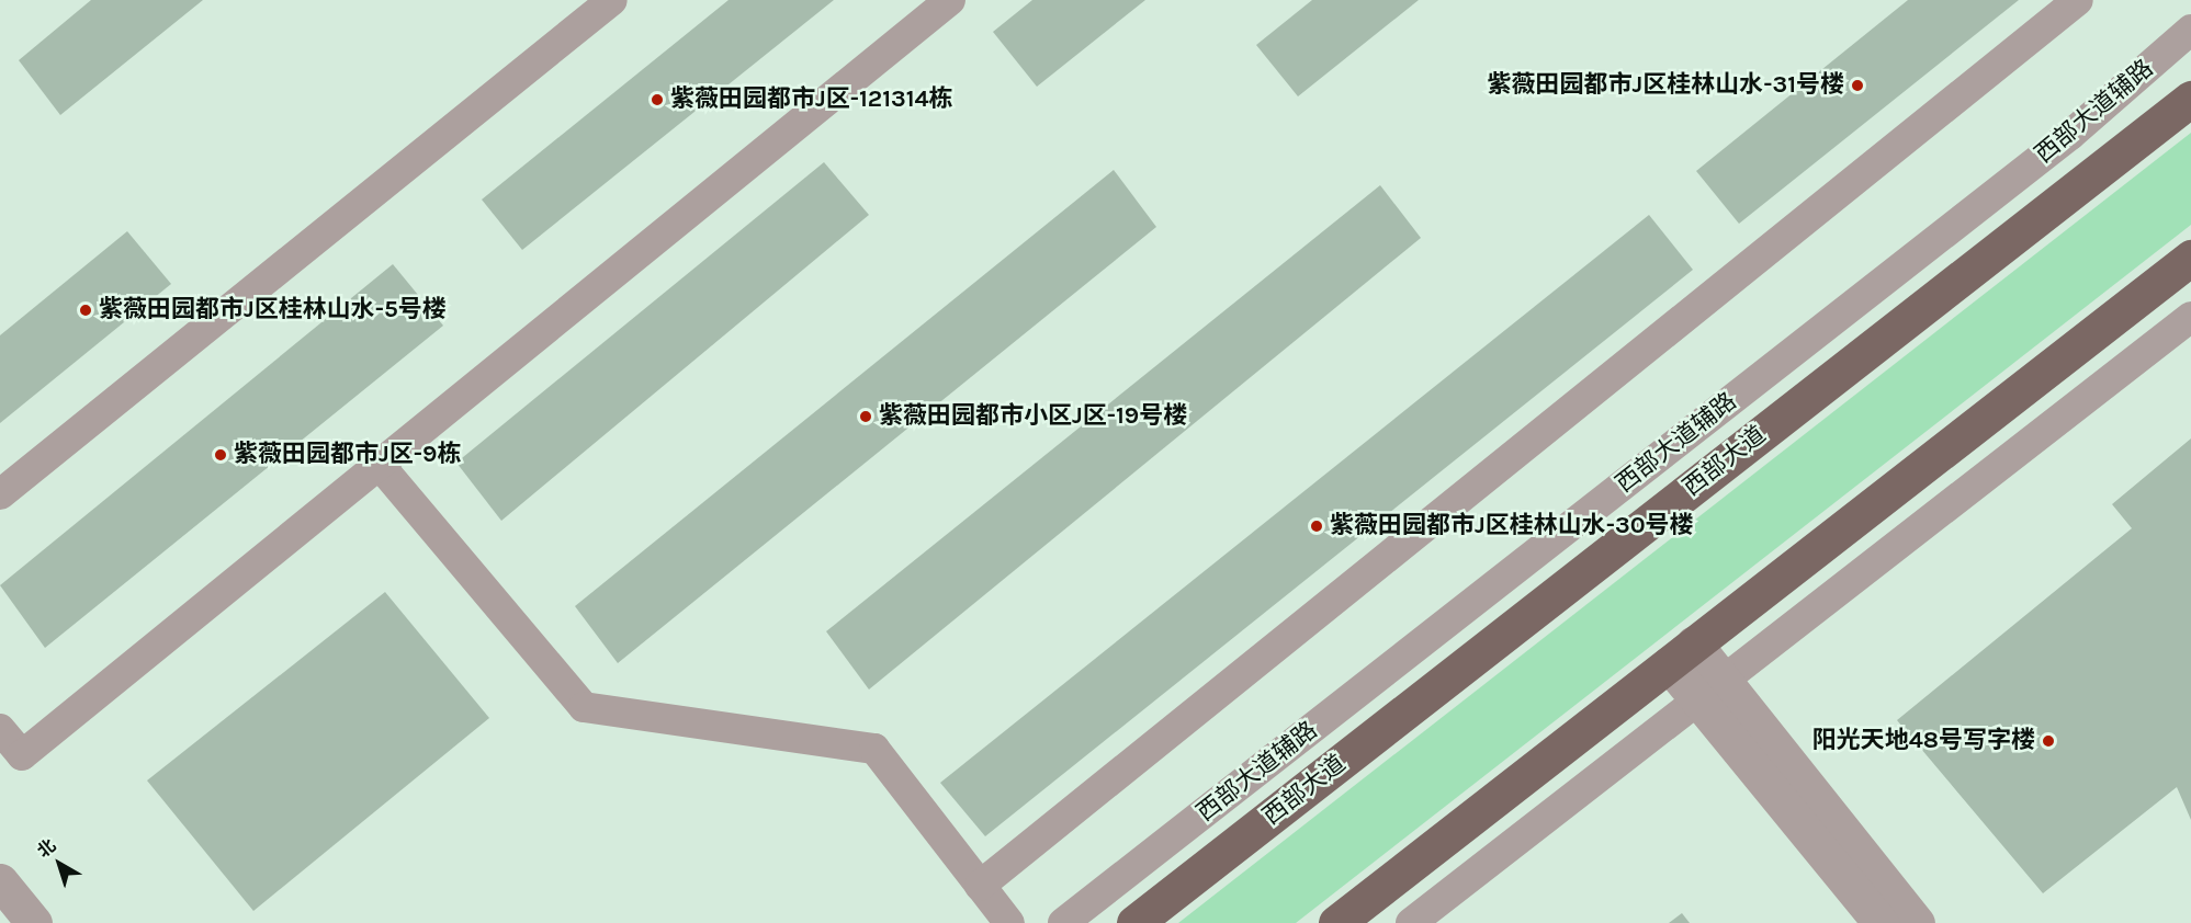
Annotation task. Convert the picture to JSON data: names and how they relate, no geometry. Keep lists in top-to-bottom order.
{
  "streets": {
    "main road": ["西部大道"],
    "street": ["西部大道辅路"]
  },
  "places": [
    "紫薇田园都市J区桂林山水-31号楼",
    "紫薇田园都市J区-121314栋",
    "紫薇田园都市J区桂林山水-5号楼",
    "紫薇田园都市小区J区-19号楼",
    "紫薇田园都市J区-9栋",
    "紫薇田园都市J区桂林山水-30号楼",
    "阳光天地48号写字楼"
  ],
  "north": "top left"
}
